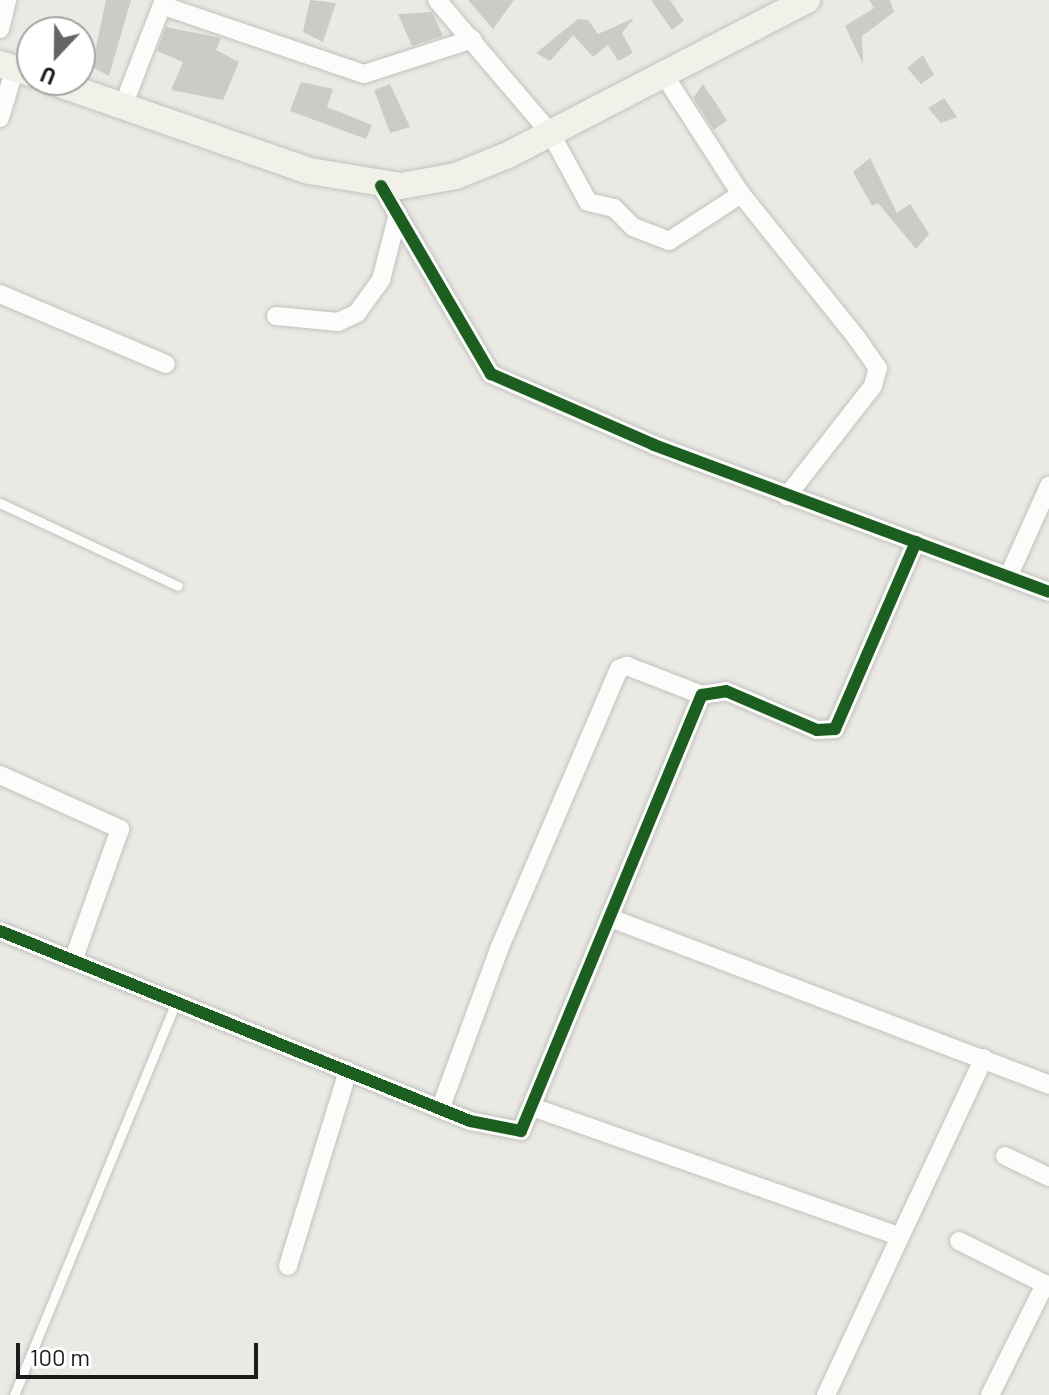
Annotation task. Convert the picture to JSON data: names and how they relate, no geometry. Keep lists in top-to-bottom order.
{
  "scale_bar": "100 m",
  "north": "bottom"
}
